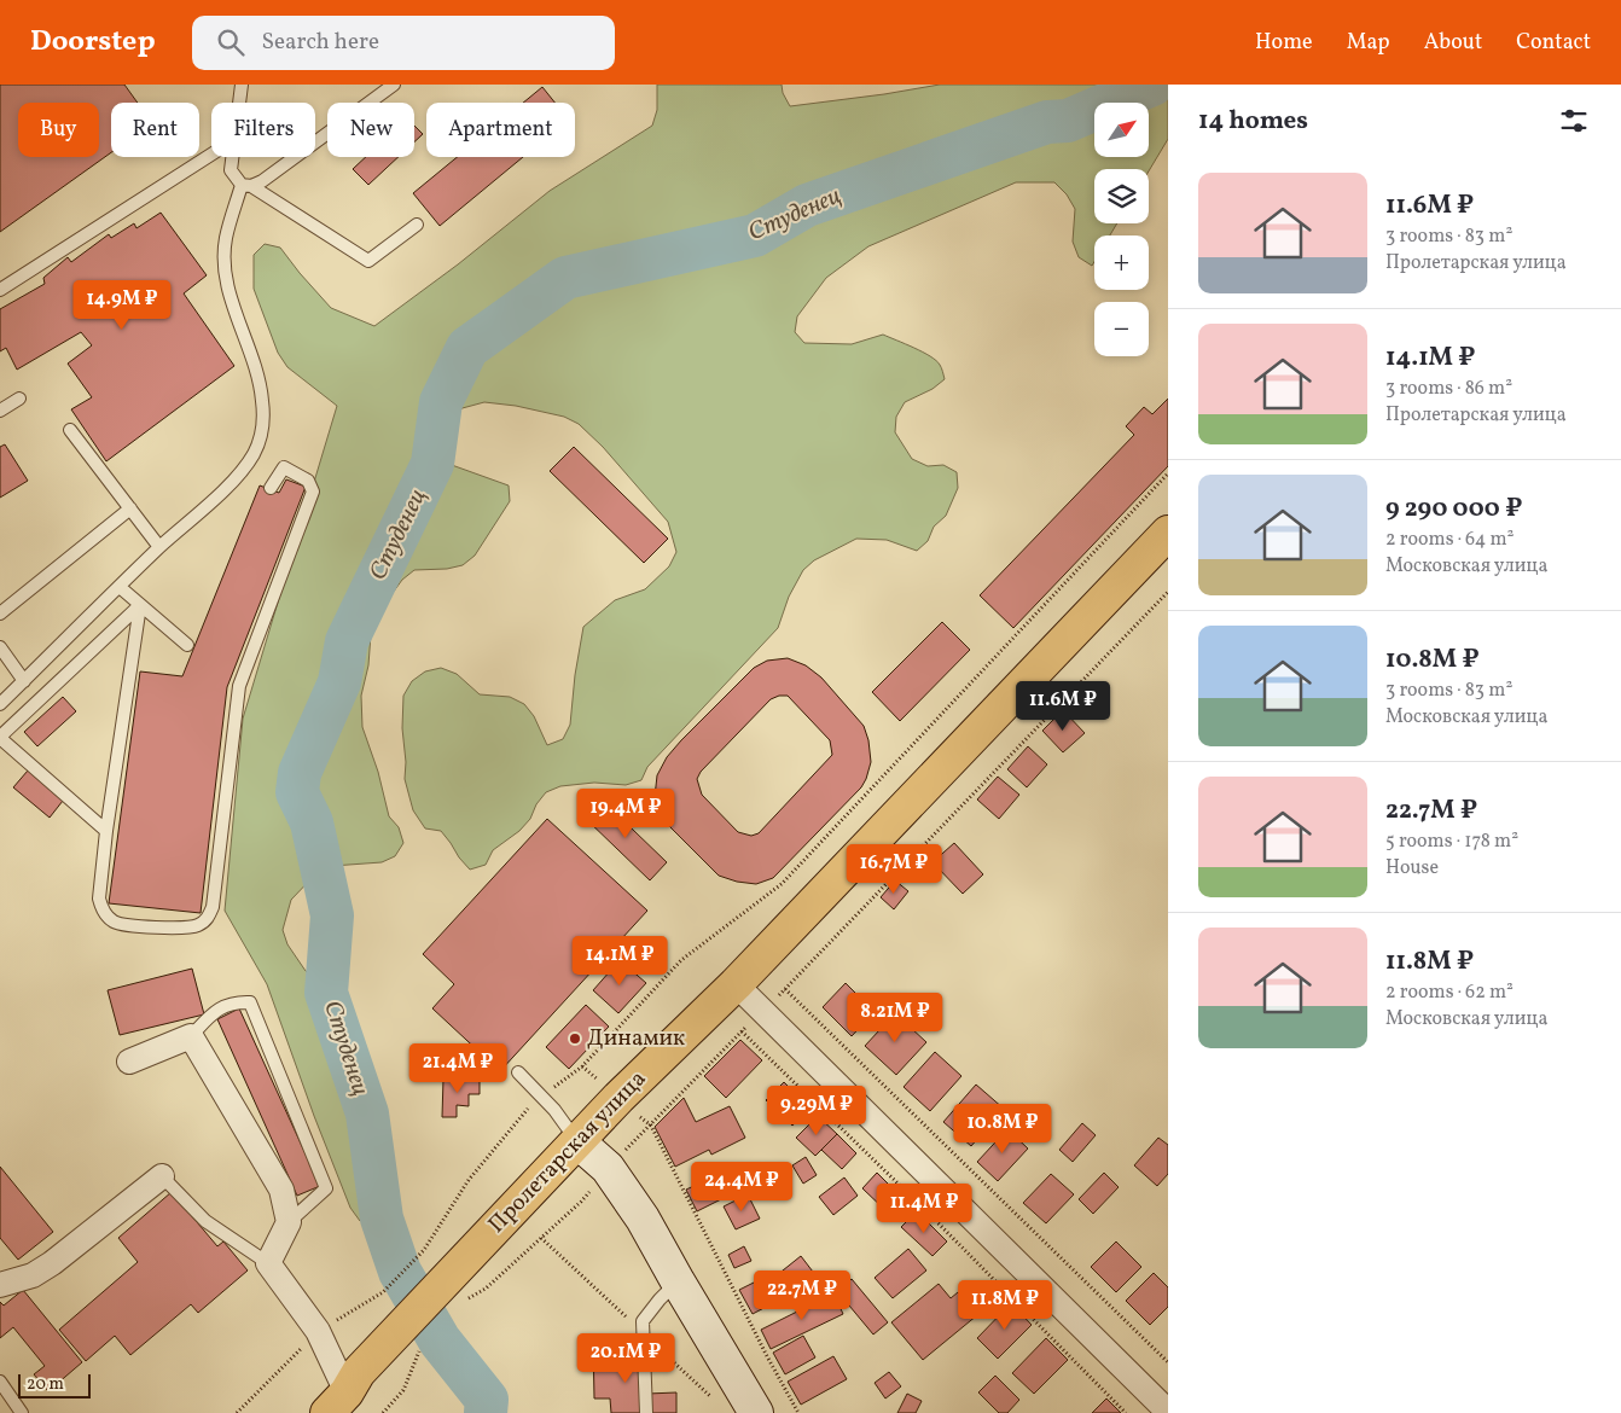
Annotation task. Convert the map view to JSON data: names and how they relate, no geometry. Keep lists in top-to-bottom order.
{
  "streets": {
    "main road": ["Пролетарская улица"]
  },
  "water": ["Студенец"],
  "places": ["Динамик"],
  "scale_bar": "20 m",
  "north": "top right",
  "page": {
    "header": "Doorstep",
    "search": "Search here",
    "nav": [
      "Home",
      "Map",
      "About",
      "Contact"
    ],
    "heading": "14 homes",
    "map_buttons": ["+", "−"],
    "chip": [
      "Buy",
      "Rent",
      "Filters",
      "New",
      "Apartment"
    ],
    "list": [
      {
        "name": "11.6M ₽",
        "note": "3 rooms · 83 m² · Пролетарская улица"
      },
      {
        "name": "14.1M ₽",
        "note": "3 rooms · 86 m² · Пролетарская улица"
      },
      {
        "name": "9 290 000 ₽",
        "note": "2 rooms · 64 m² · Московская улица"
      },
      {
        "name": "10.8M ₽",
        "note": "3 rooms · 83 m² · Московская улица"
      },
      {
        "name": "22.7M ₽",
        "note": "5 rooms · 178 m² · House"
      },
      {
        "name": "11.8M ₽",
        "note": "2 rooms · 62 m² · Московская улица"
      }
    ],
    "price": [
      "14.9M ₽",
      "11.6M ₽",
      "19.4M ₽",
      "16.7M ₽",
      "14.1M ₽",
      "8.21M ₽",
      "21.4M ₽",
      "9.29M ₽",
      "10.8M ₽",
      "24.4M ₽",
      "11.4M ₽",
      "22.7M ₽",
      "11.8M ₽",
      "20.1M ₽"
    ],
    "scale": "20 m"
  }
}
